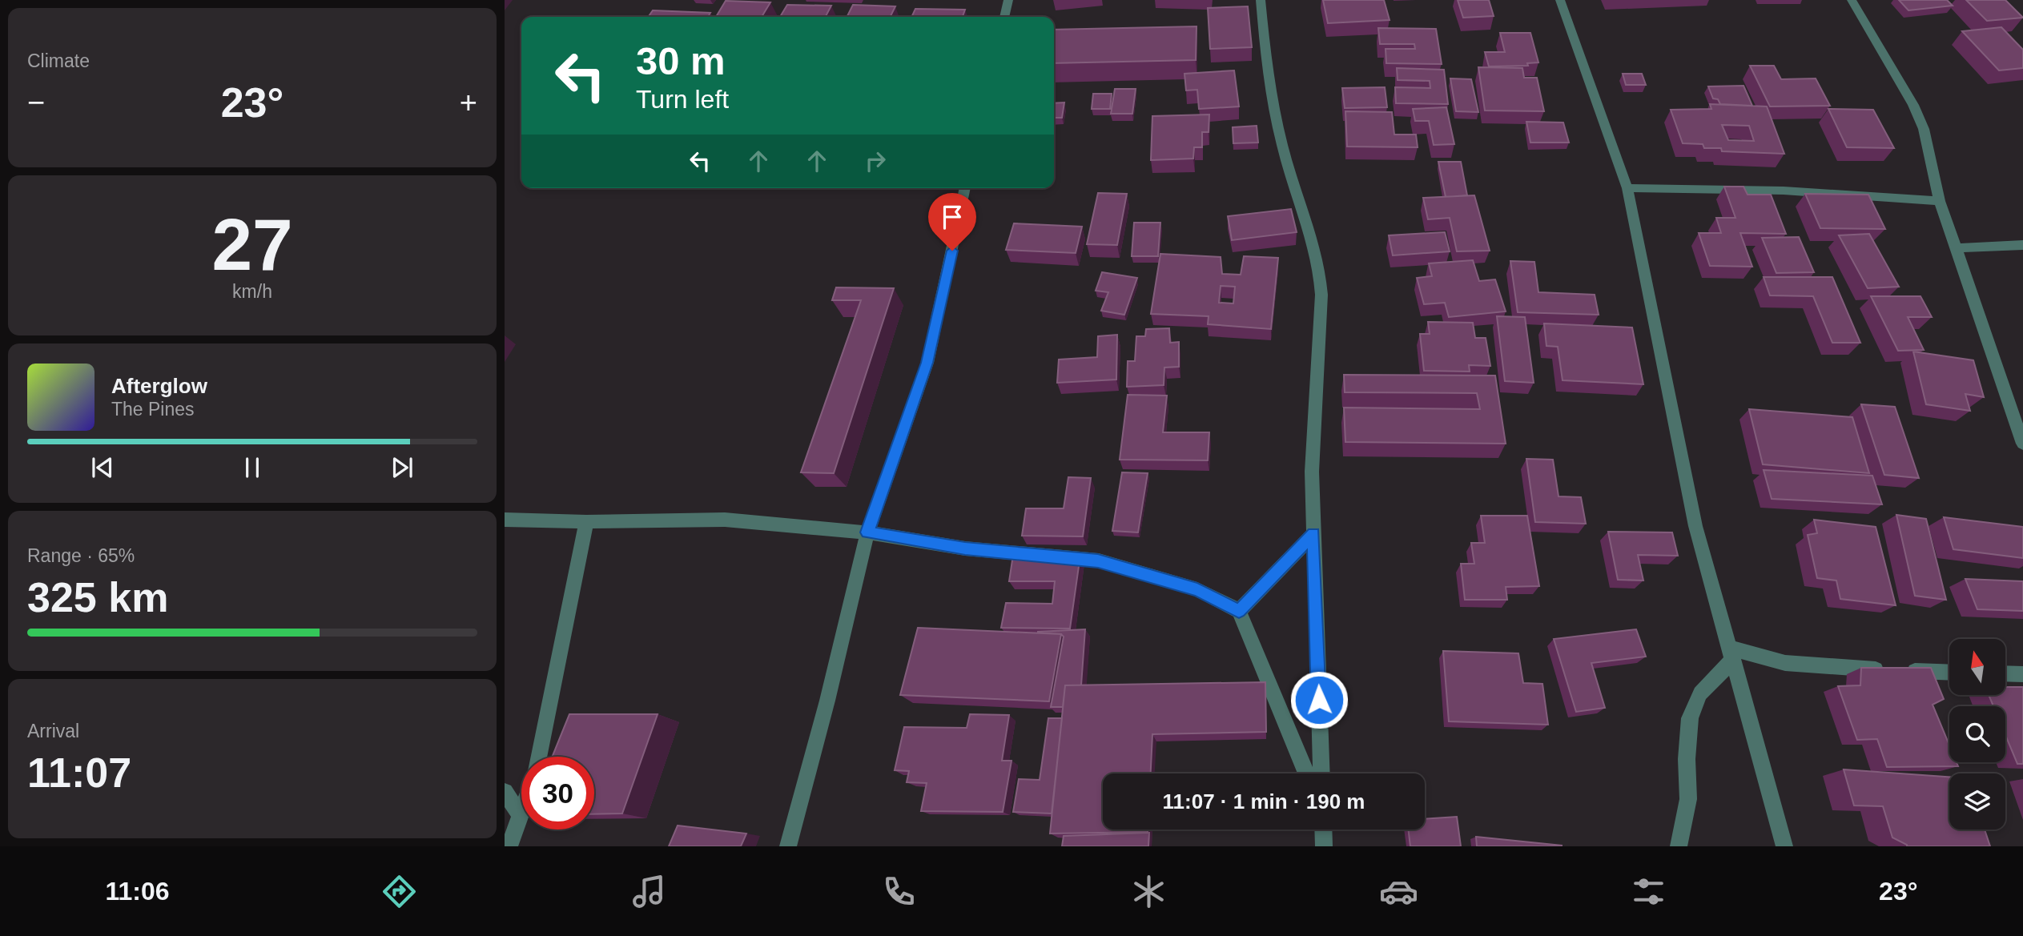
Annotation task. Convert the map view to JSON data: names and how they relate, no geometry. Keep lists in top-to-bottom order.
{
  "north": "top",
  "page": {
    "tile": [
      "Climate",
      ["27", "km/h"],
      ["Range · 65%", "325 km"],
      ["Arrival", "11:07"]
    ],
    "turn": ["30 m", "Turn left"],
    "heat": ["−", "23°", "+"],
    "song": ["Afterglow", "The Pines"],
    "limit": "30",
    "trip": "11:07 · 1 min · 190 m",
    "tabs": ["11:06", "23°"]
  }
}
